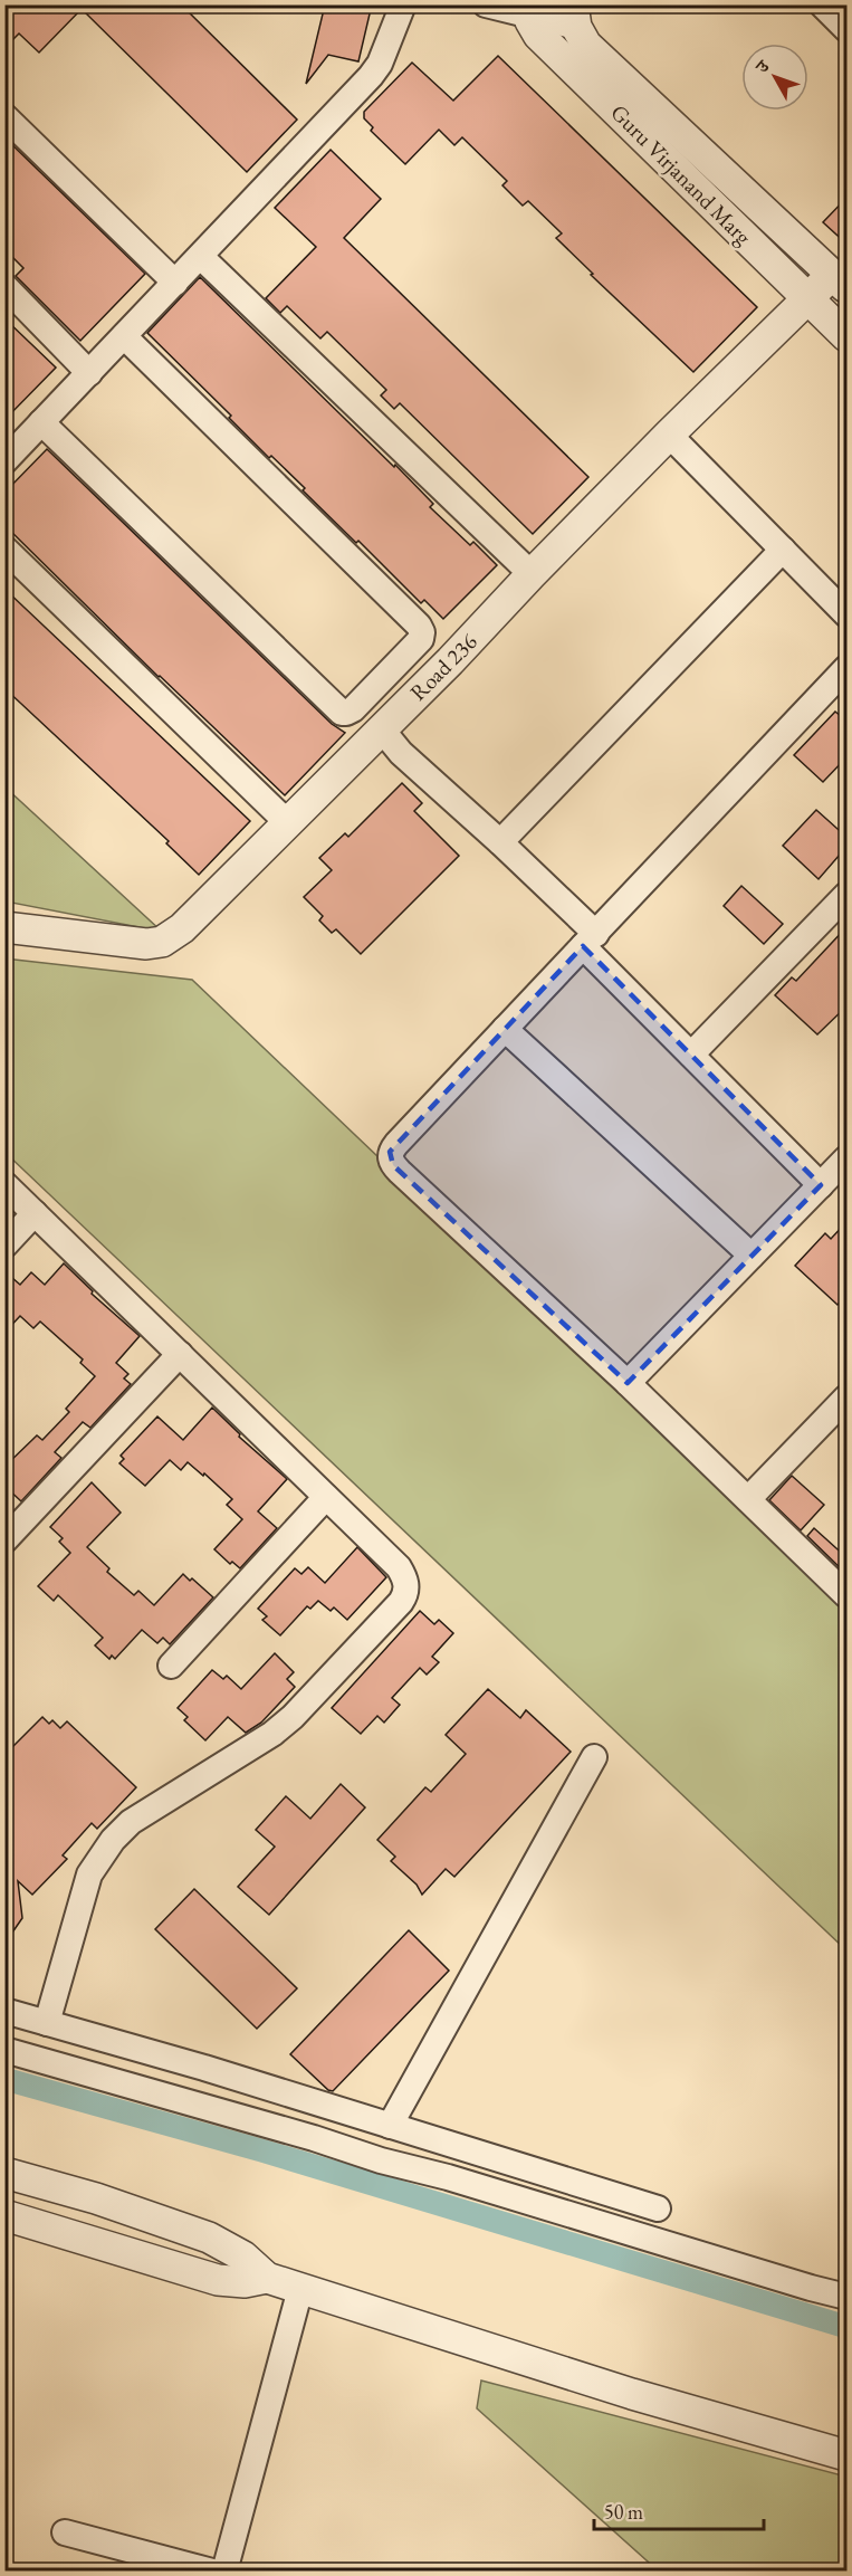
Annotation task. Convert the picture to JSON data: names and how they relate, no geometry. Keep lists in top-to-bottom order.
{
  "streets": {
    "street": ["Guru Virjanand Marg", "Road 236"]
  },
  "crossings": [
    ["Guru Virjanand Marg", "Road 236"]
  ],
  "scale_bar": "50 m",
  "north": "top left"
}
